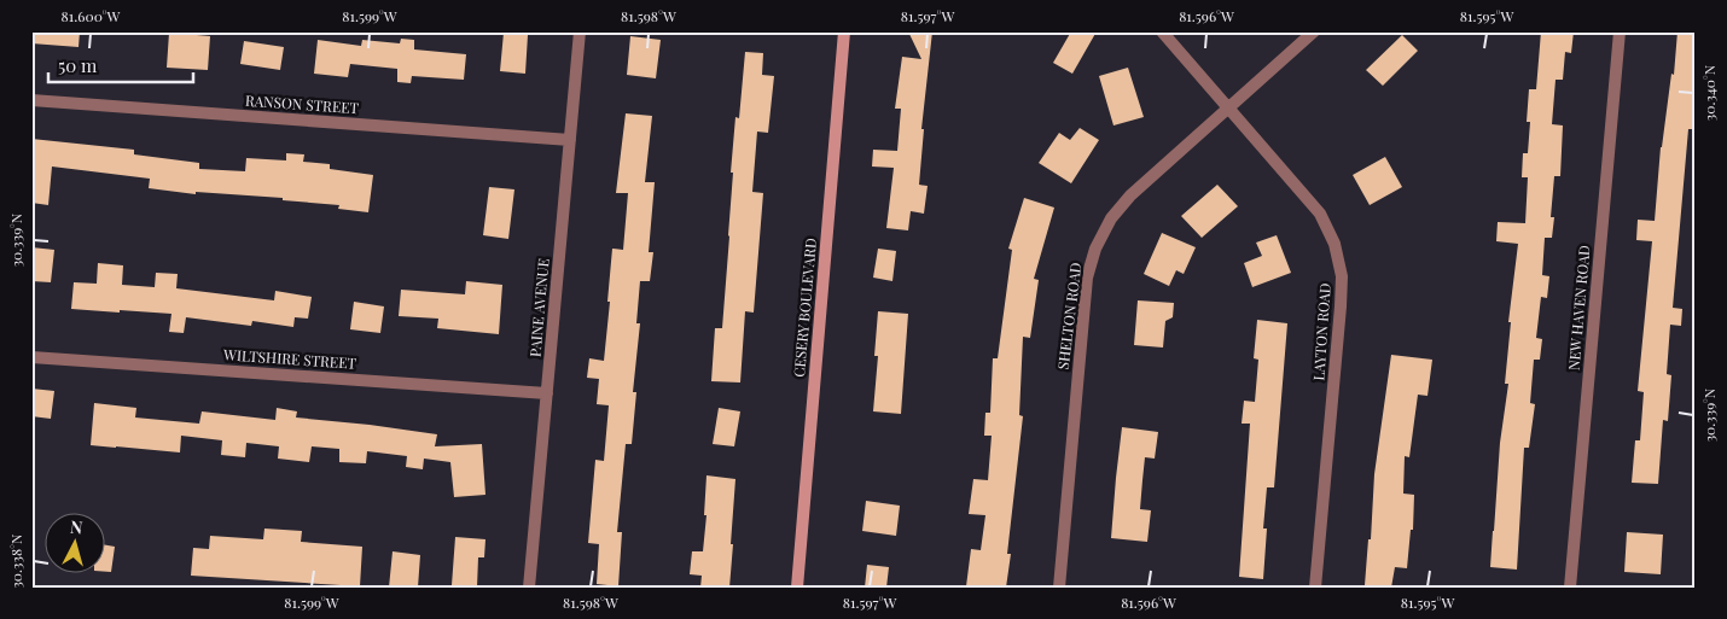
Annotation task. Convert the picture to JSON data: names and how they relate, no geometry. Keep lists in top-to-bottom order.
{
  "streets": {
    "main road": ["CESERY BOULEVARD"],
    "street": [
      "RANSON STREET",
      "PAINE AVENUE",
      "NEW HAVEN ROAD",
      "SHELTON ROAD",
      "LAYTON ROAD",
      "WILTSHIRE STREET"
    ]
  },
  "crossings": [
    ["RANSON STREET", "PAINE AVENUE"],
    ["PAINE AVENUE", "WILTSHIRE STREET"],
    ["SHELTON ROAD", "LAYTON ROAD"]
  ],
  "scale_bar": "50 m",
  "north": "top",
  "coordinates": [
    "81.600°W",
    "81.599°W",
    "81.598°W",
    "81.597°W",
    "81.596°W",
    "81.595°W",
    "30.340°N",
    "30.339°N",
    "30.338°N"
  ]
}
